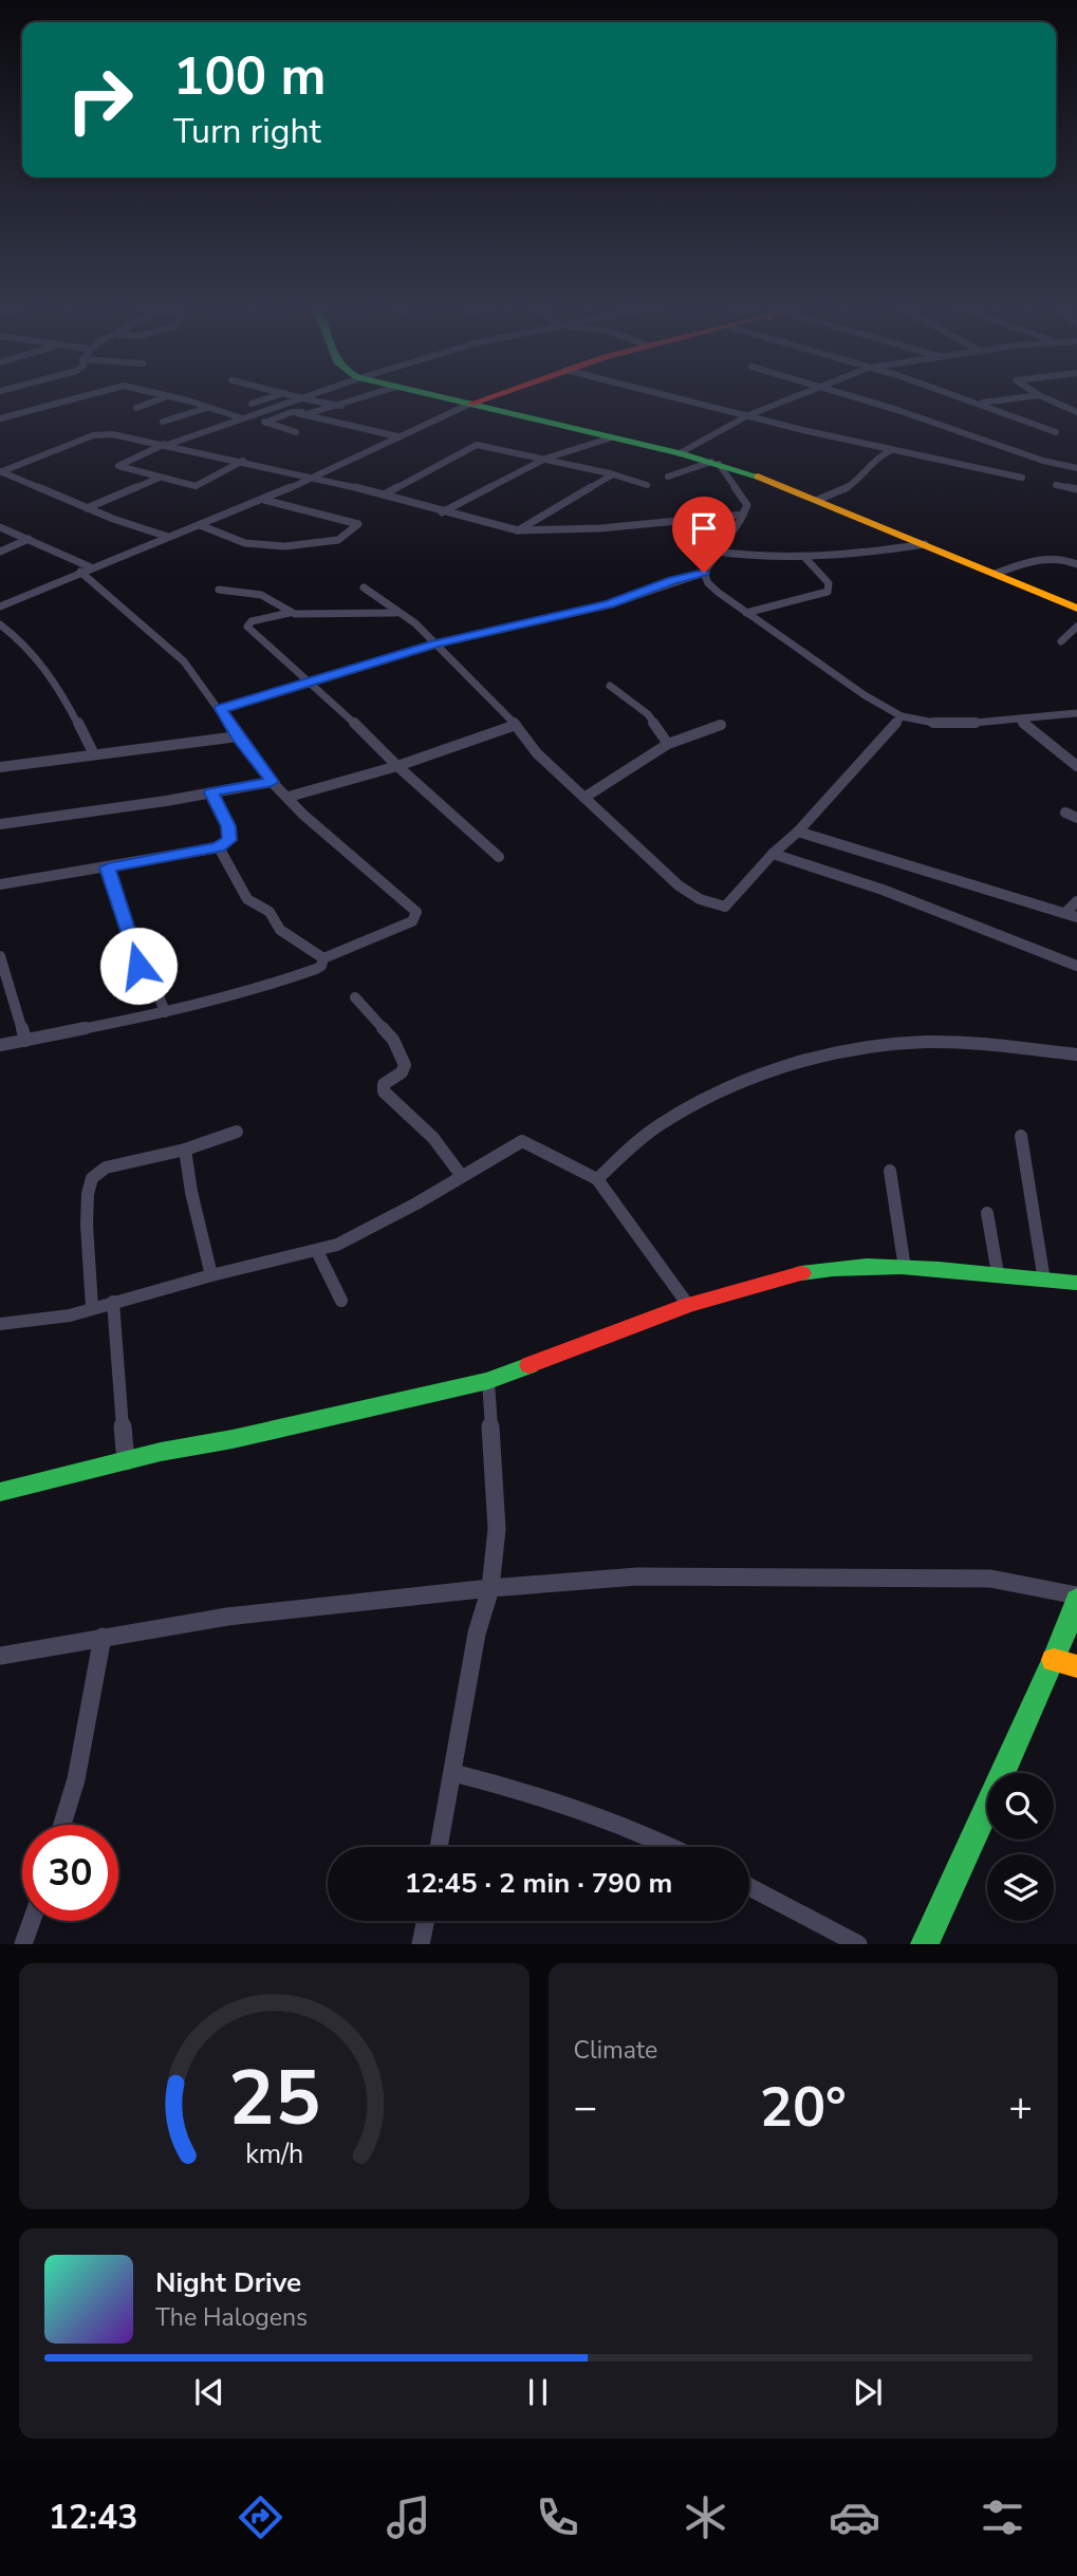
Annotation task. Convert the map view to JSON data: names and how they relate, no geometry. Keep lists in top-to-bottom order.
{
  "page": {
    "turn": ["100 m", "Turn right"],
    "limit": "30",
    "trip": "12:45 · 2 min · 790 m",
    "tile": "Climate",
    "heat": ["−", "20°", "+"],
    "song": ["Night Drive", "The Halogens"],
    "tabs": "12:43",
    "gauge": ["25", "km/h"]
  }
}
